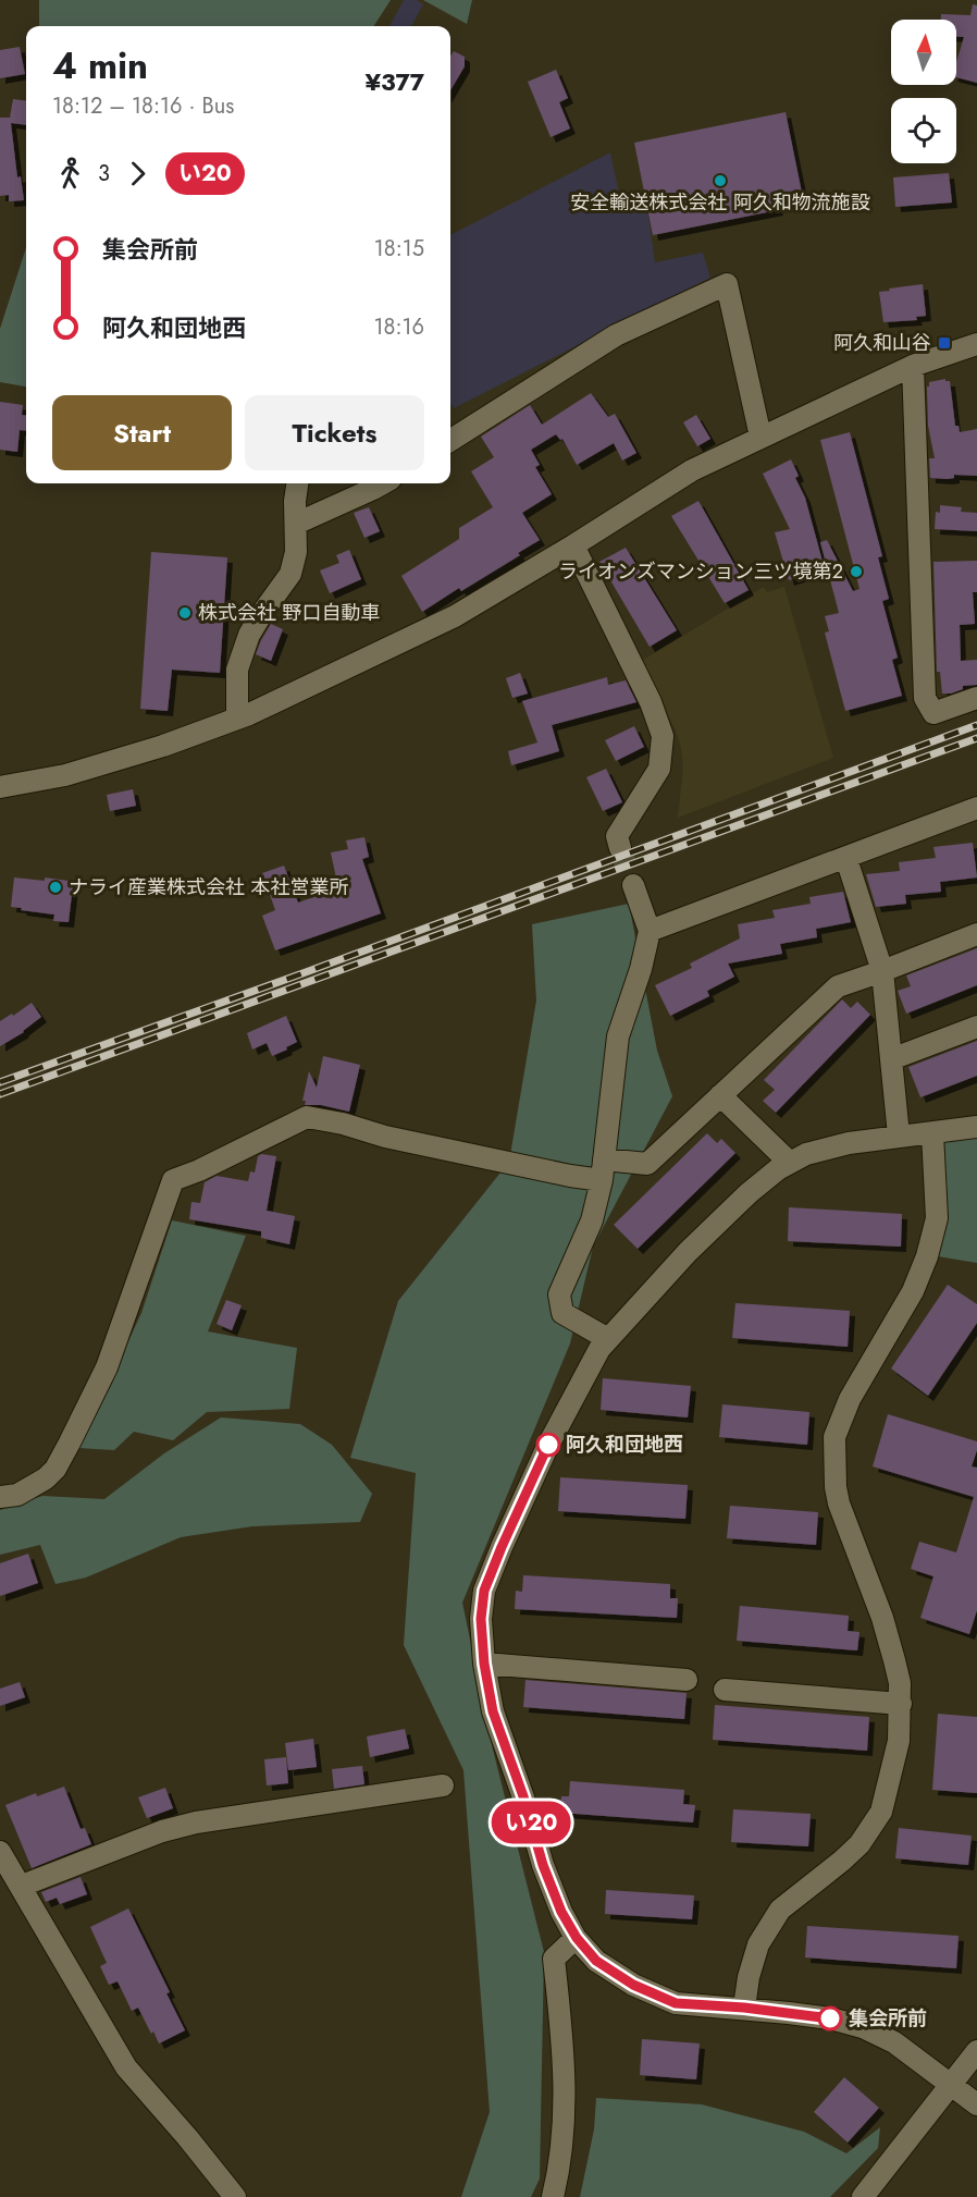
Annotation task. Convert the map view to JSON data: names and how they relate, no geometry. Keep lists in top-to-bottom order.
{
  "places": {
    "other": [
      "安全輸送株式会社 阿久和物流施設",
      "ライオンズマンション三ツ境第2",
      "株式会社 野口自動車",
      "ナライ産業株式会社 本社営業所",
      "阿久和団地西",
      "集会所前"
    ],
    "transit": ["阿久和山谷"]
  },
  "lines": ["bus line い20"],
  "north": "top",
  "page": {
    "on_map": "い20",
    "heading": ["4 min", "18:12 – 18:16 · Bus", "¥377"],
    "legs": ["3", "い20"],
    "list": [
      {
        "name": "集会所前",
        "value": "18:15"
      },
      {
        "name": "阿久和団地西",
        "value": "18:16"
      }
    ],
    "buttons": ["Start", "Tickets"]
  }
}
